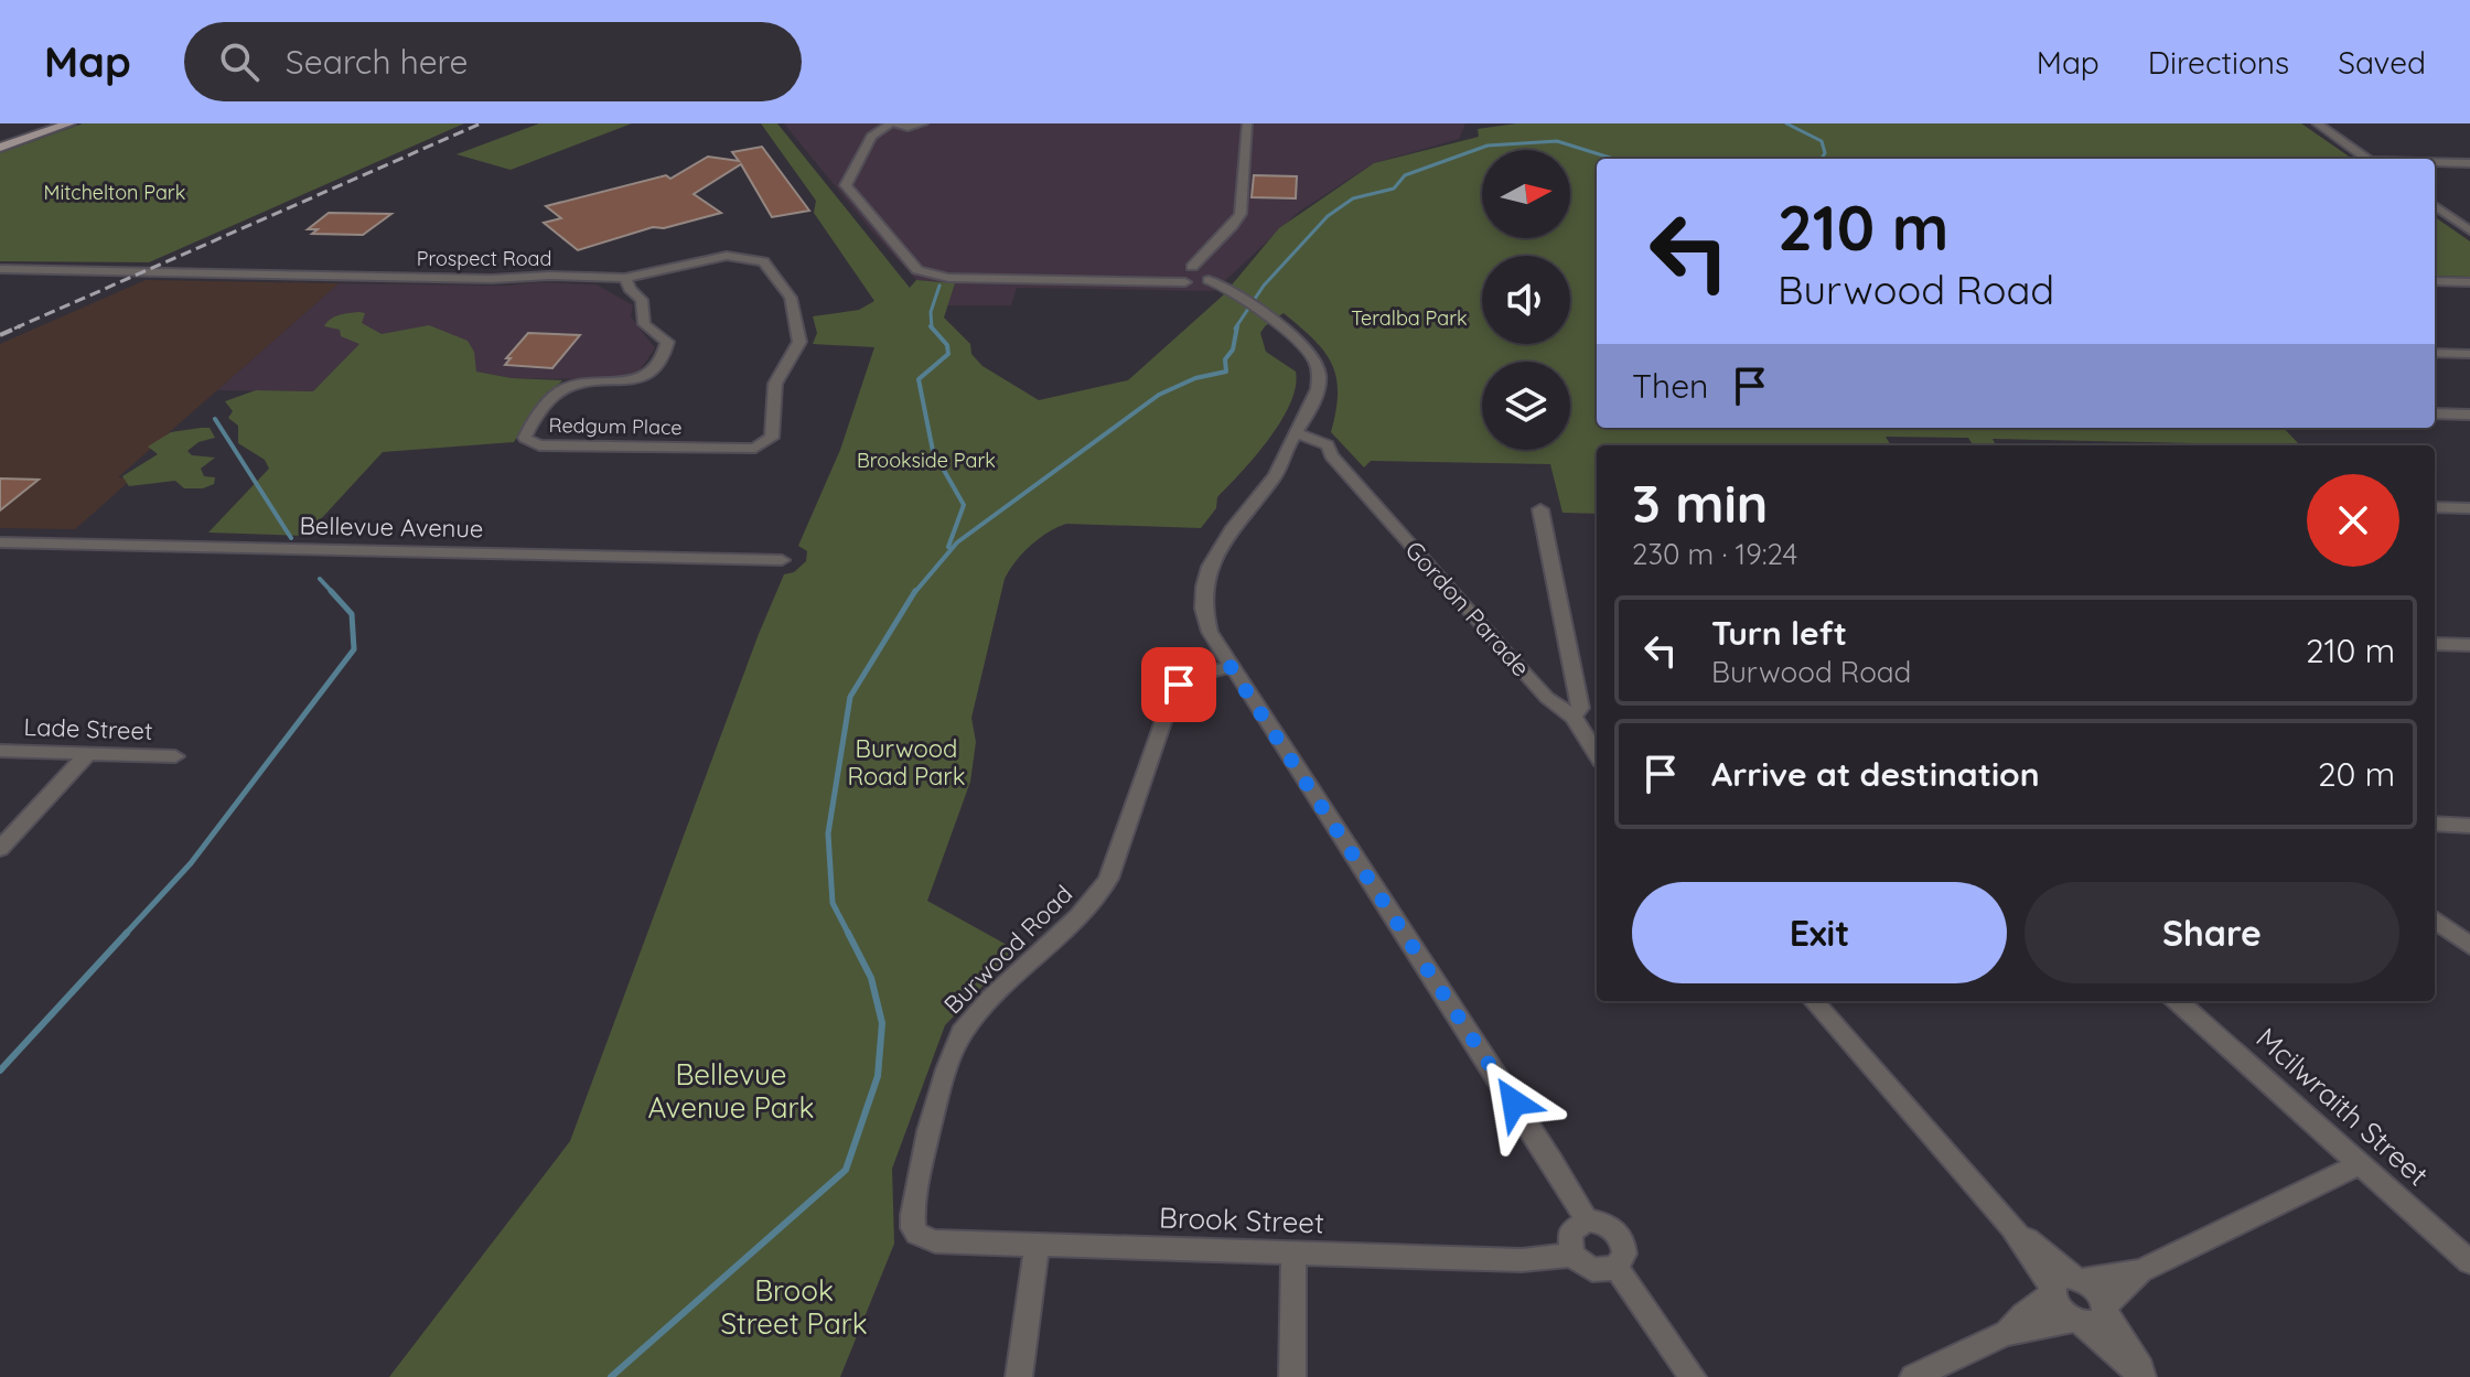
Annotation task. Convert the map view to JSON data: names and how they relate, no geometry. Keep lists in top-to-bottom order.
{
  "streets": {
    "street": [
      "Prospect Road",
      "Redgum Place",
      "Bellevue Avenue",
      "Gordon Parade",
      "Lade Street",
      "Burwood Road",
      "Mcilwraith Street",
      "Brook Street"
    ]
  },
  "crossings": [
    ["Prospect Road", "Redgum Place"],
    ["Burwood Road", "Brook Street"]
  ],
  "parks": [
    "Mitchelton Park",
    "Teralba Park",
    "Brookside Park",
    "Burwood Road Park",
    "Bellevue Avenue Park",
    "Brook Street Park"
  ],
  "north": "right",
  "page": {
    "header": "Map",
    "search": "Search here",
    "nav": ["Map", "Directions", "Saved"],
    "turn": ["210 m", "Burwood Road"],
    "then": "Then",
    "heading": ["3 min", "230 m · 19:24"],
    "list": [
      {
        "name": "Turn left",
        "note": "Burwood Road",
        "value": "210 m"
      },
      {
        "name": "Arrive at destination",
        "value": "20 m"
      }
    ],
    "buttons": ["Exit", "Share"]
  }
}
